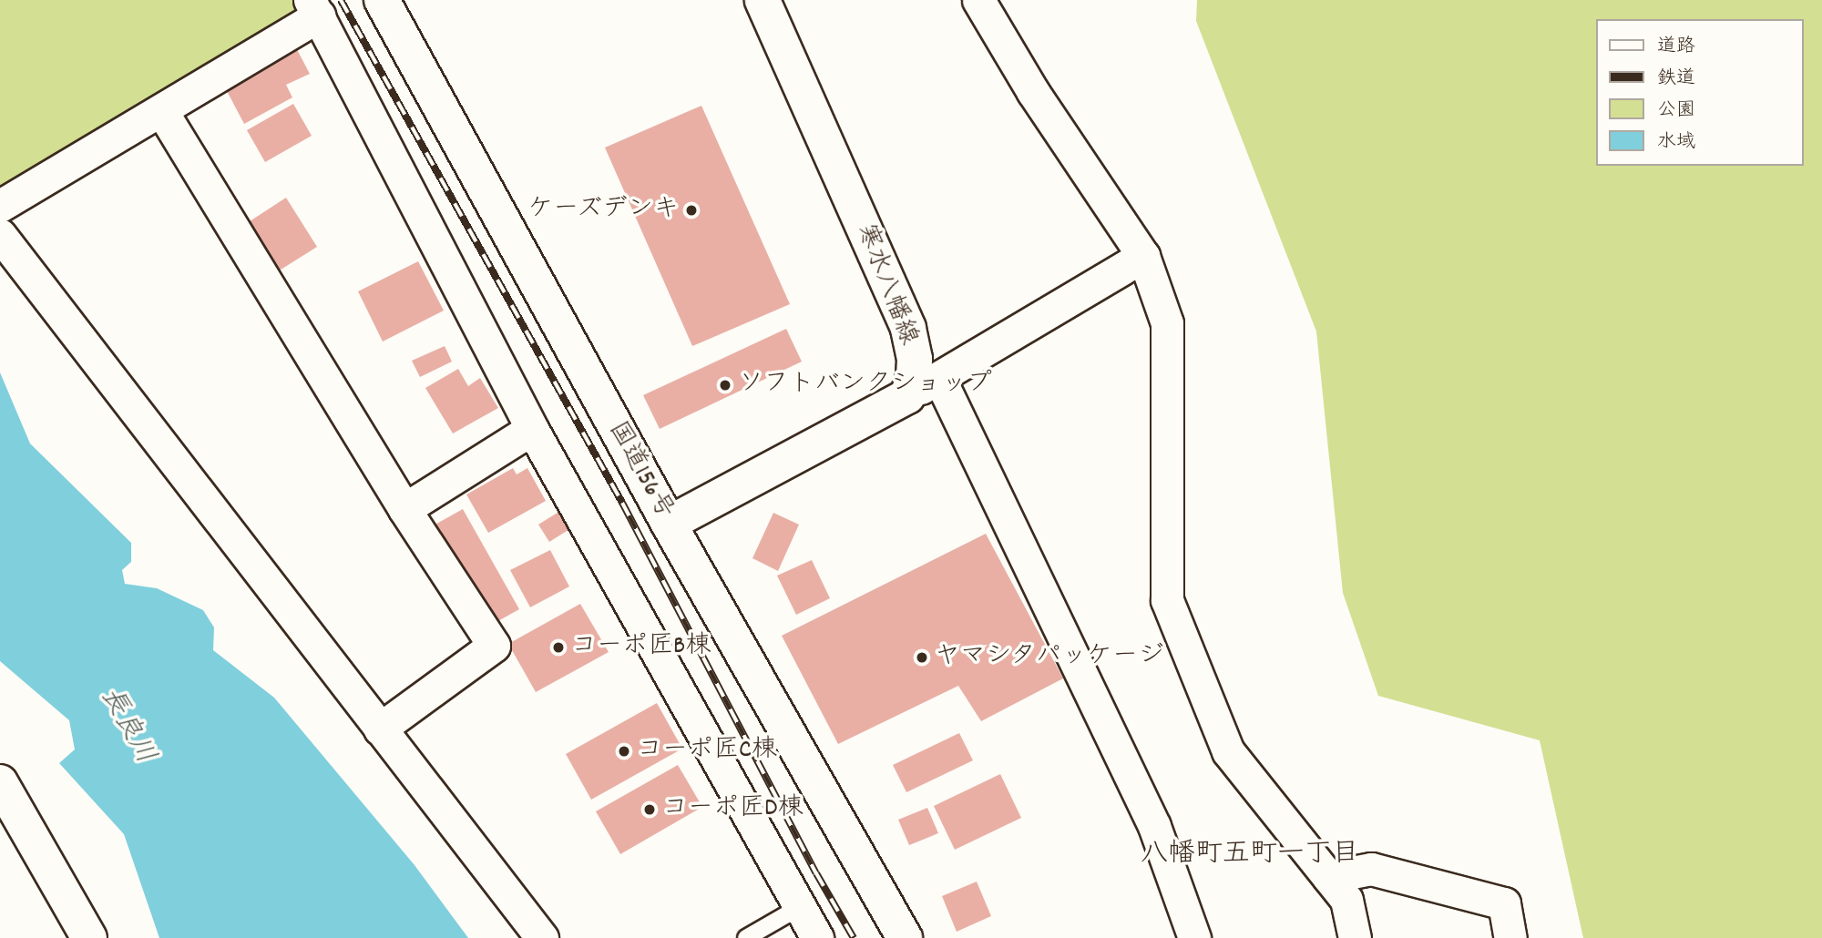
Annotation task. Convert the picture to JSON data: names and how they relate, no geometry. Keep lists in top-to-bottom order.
{
  "streets": {
    "main road": ["寒水八幡線", "国道156号"]
  },
  "districts": ["八幡町五町一丁目"],
  "water": ["長良川"],
  "places": [
    "ケーズデンキ",
    "ソフトバンクショップ",
    "コーポ匠B棟",
    "ヤマシタパッケージ",
    "コーポ匠C棟",
    "コーポ匠D棟"
  ],
  "legend": [
    "道路",
    "鉄道",
    "公園",
    "水域"
  ]
}
